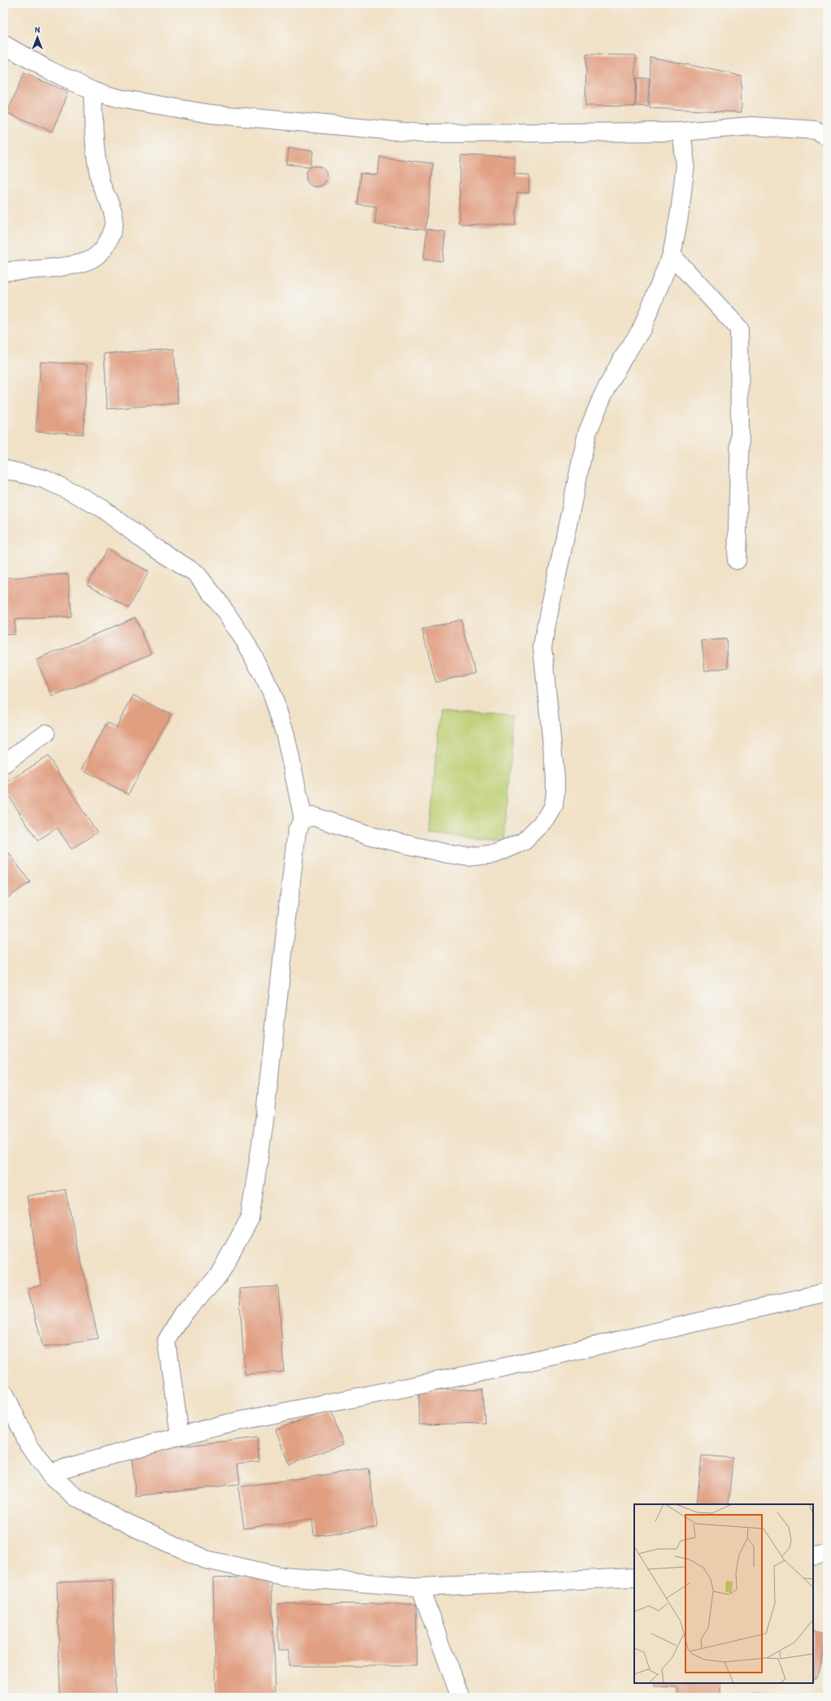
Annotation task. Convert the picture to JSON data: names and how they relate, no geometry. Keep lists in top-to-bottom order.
{
  "north": "top"
}
